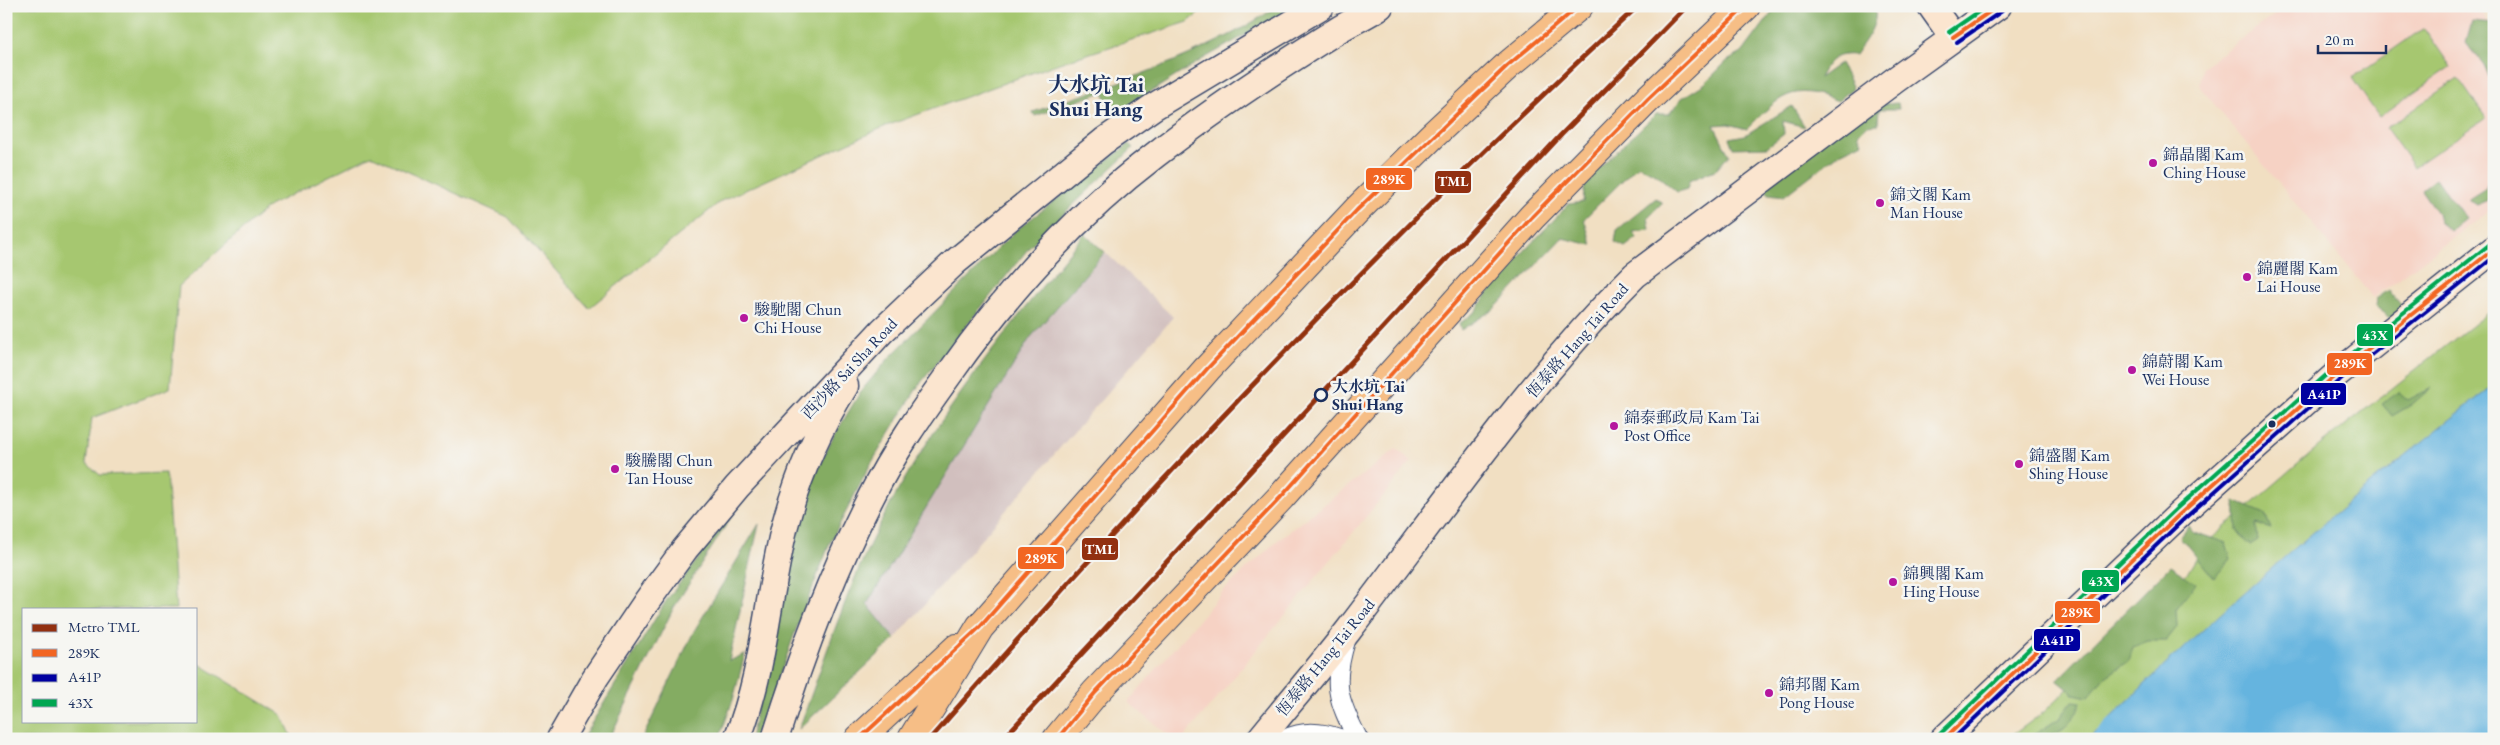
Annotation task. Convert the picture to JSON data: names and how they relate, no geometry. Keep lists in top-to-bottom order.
{
  "streets": {
    "main road": ["恆泰路 Hang Tai Road", "西沙路 Sai Sha Road"]
  },
  "districts": ["大水坑 Tai Shui Hang"],
  "places": [
    "錦晶閣 Kam Ching House",
    "錦文閣 Kam Man House",
    "錦麗閣 Kam Lai House",
    "駿馳閣 Chun Chi House",
    "錦蔚閣 Kam Wei House",
    "大水坑 Tai Shui Hang",
    "錦泰郵政局 Kam Tai Post Office",
    "錦盛閣 Kam Shing House",
    "駿騰閣 Chun Tan House",
    "錦興閣 Kam Hing House",
    "錦邦閣 Kam Pong House"
  ],
  "lines": [
    "metro line TML",
    "transit line 289K",
    "transit line 43X",
    "transit line A41P"
  ],
  "legend": [
    "Metro TML",
    "289K",
    "A41P",
    "43X"
  ],
  "scale_bar": "20 m"
}
